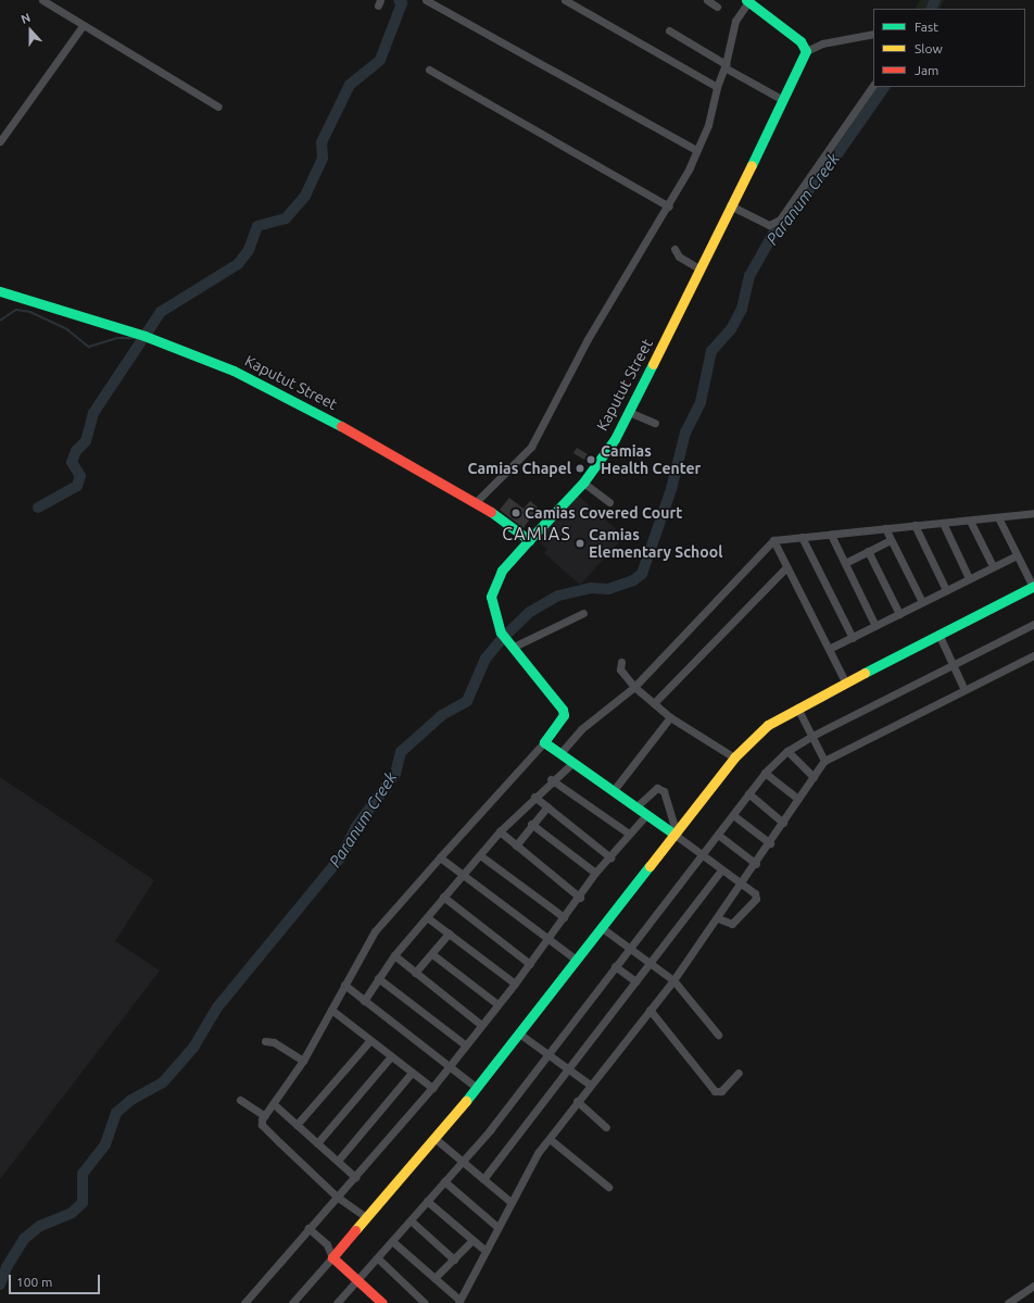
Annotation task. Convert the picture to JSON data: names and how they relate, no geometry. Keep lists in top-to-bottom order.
{
  "streets": {
    "street": ["Kaputut Street"]
  },
  "districts": ["CAMIAS"],
  "water": ["Paranum Creek"],
  "places": [
    "Camias Health Center",
    "Camias Chapel",
    "Camias Covered Court",
    "Camias Elementary School"
  ],
  "legend": ["Fast", "Slow", "Jam"],
  "scale_bar": "100 m",
  "north": "top"
}
